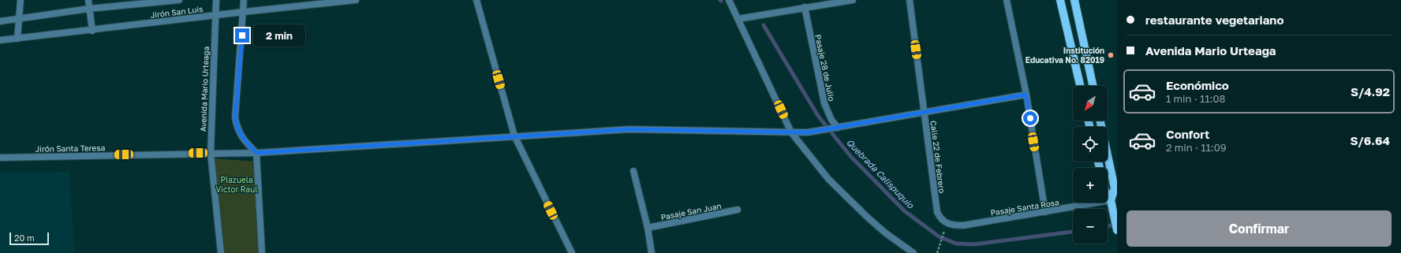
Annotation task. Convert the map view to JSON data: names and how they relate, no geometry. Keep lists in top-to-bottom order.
{
  "streets": {
    "street": [
      "Jirón San Luis",
      "Pasaje 28 de Julio",
      "Avenida Mario Urteaga",
      "Jirón Santa Teresa",
      "Calle 22 de Febrero",
      "Pasaje Santa Rosa",
      "Pasaje San Juan"
    ]
  },
  "crossings": [
    ["Jirón San Luis", "Avenida Mario Urteaga"],
    ["Pasaje 28 de Julio", "Jirón Santa Teresa"],
    ["Avenida Mario Urteaga", "Jirón Santa Teresa"],
    ["Jirón Santa Teresa", "Calle 22 de Febrero"],
    ["Calle 22 de Febrero", "Pasaje Santa Rosa"]
  ],
  "water": ["Quebrada Calispuquio"],
  "parks": ["Plazuela Victor Raul"],
  "places": ["Institución Educativa No. 82019"],
  "scale_bar": "20 m",
  "north": "bottom left",
  "page": {
    "banner": ["restaurante vegetariano", "Avenida Mario Urteaga"],
    "bubble": "2 min",
    "list": [
      {
        "name": "Económico",
        "note": "1 min · 11:08",
        "value": "S/4.92"
      },
      {
        "name": "Confort",
        "note": "2 min · 11:09",
        "value": "S/6.64"
      }
    ],
    "map_buttons": ["+", "−"],
    "buttons": "Confirmar",
    "scale": "20 m"
  }
}
